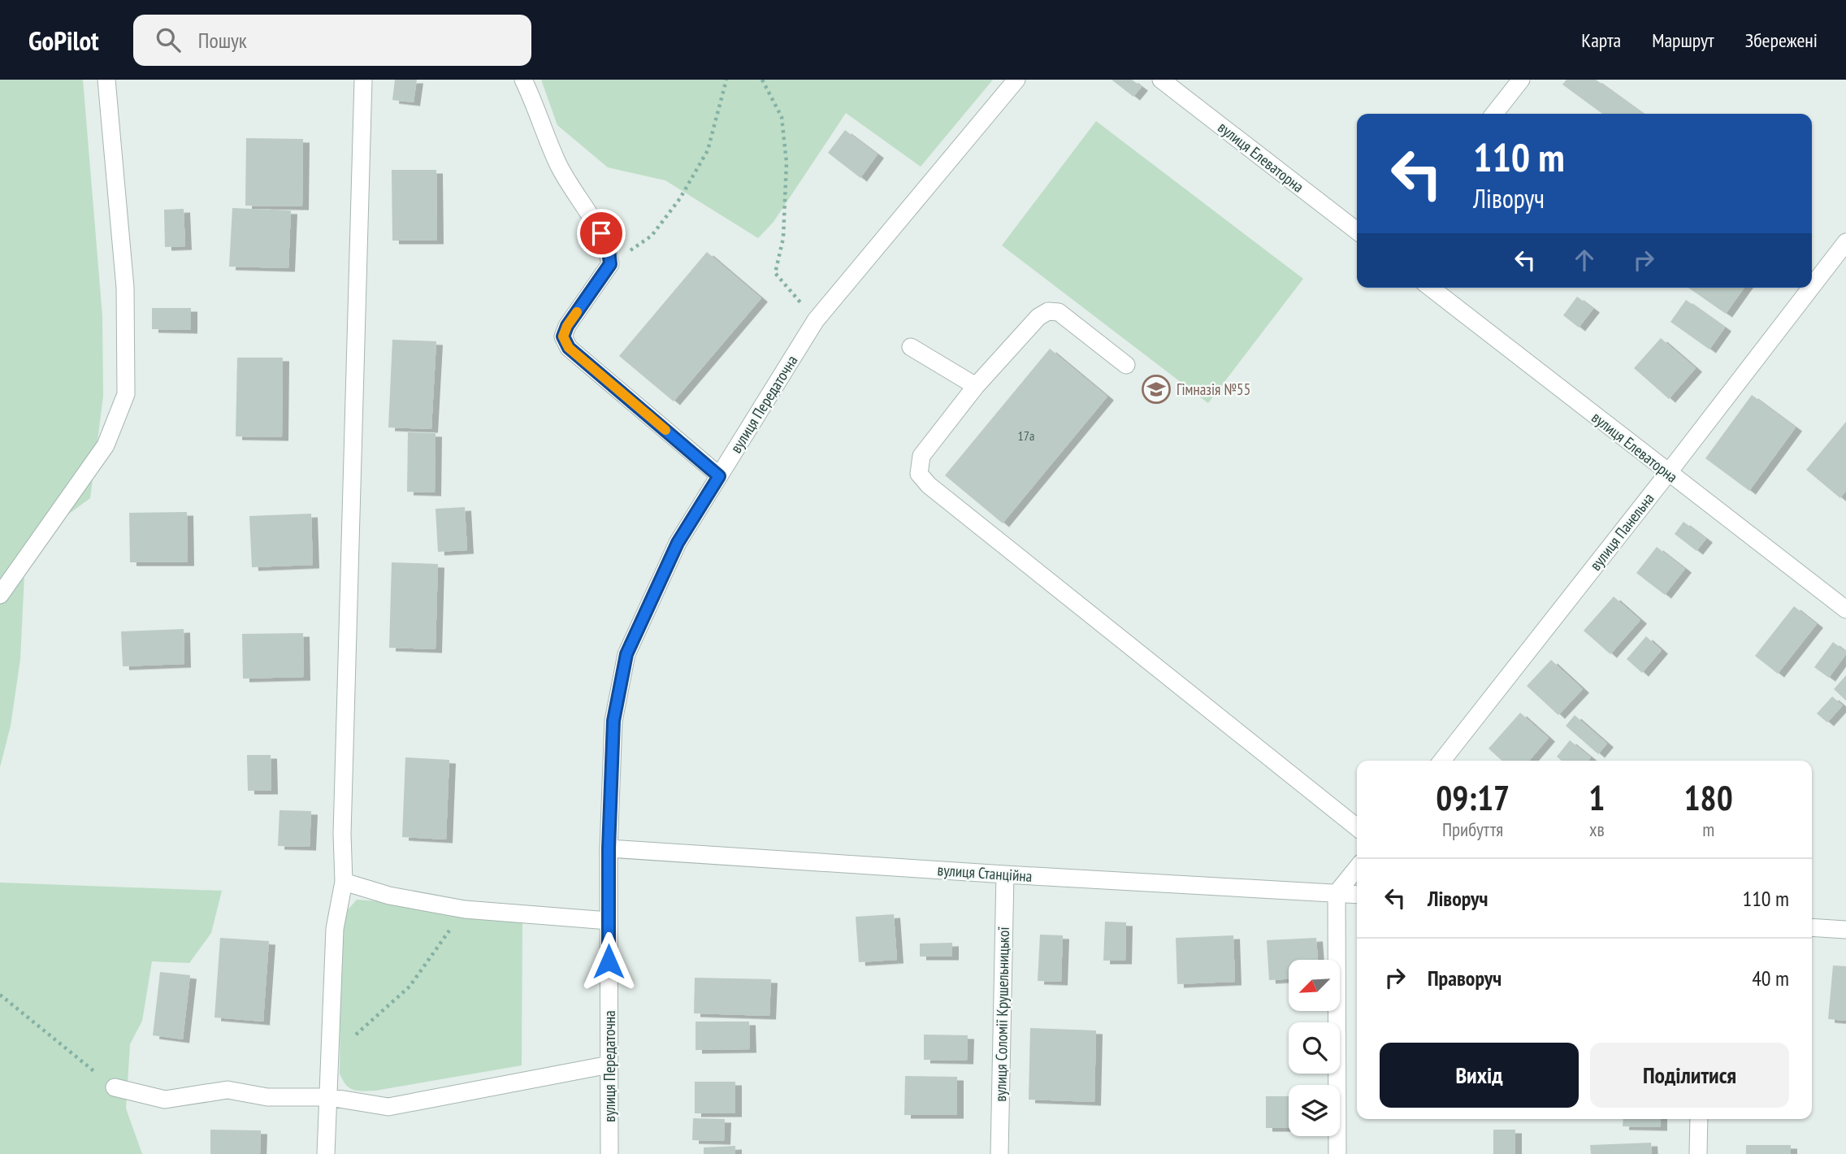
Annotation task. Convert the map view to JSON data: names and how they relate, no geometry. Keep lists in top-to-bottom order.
{
  "streets": {
    "street": [
      "вулиця Елеваторна",
      "вулиця Передаточна",
      "вулиця Панельна",
      "вулиця Станційна",
      "вулиця Соломії Крушельницької"
    ]
  },
  "crossings": [
    ["вулиця Елеваторна", "вулиця Панельна"],
    ["вулиця Передаточна", "вулиця Станційна"],
    ["вулиця Станційна", "вулиця Соломії Крушельницької"]
  ],
  "places": {
    "school or university": ["Гімназія №55"]
  },
  "house_numbers": ["17а"],
  "north": "bottom left",
  "page": {
    "header": "GoPilot",
    "search": "Пошук",
    "nav": ["Карта", "Маршрут", "Збережені"],
    "turn": ["110 m", "Ліворуч"],
    "eta": [
      "09:17",
      "Прибуття",
      "1",
      "хв",
      "180",
      "m"
    ],
    "list": [
      {
        "name": "Ліворуч",
        "value": "110 m"
      },
      {
        "name": "Праворуч",
        "value": "40 m"
      }
    ],
    "buttons": ["Вихід", "Поділитися"]
  }
}
